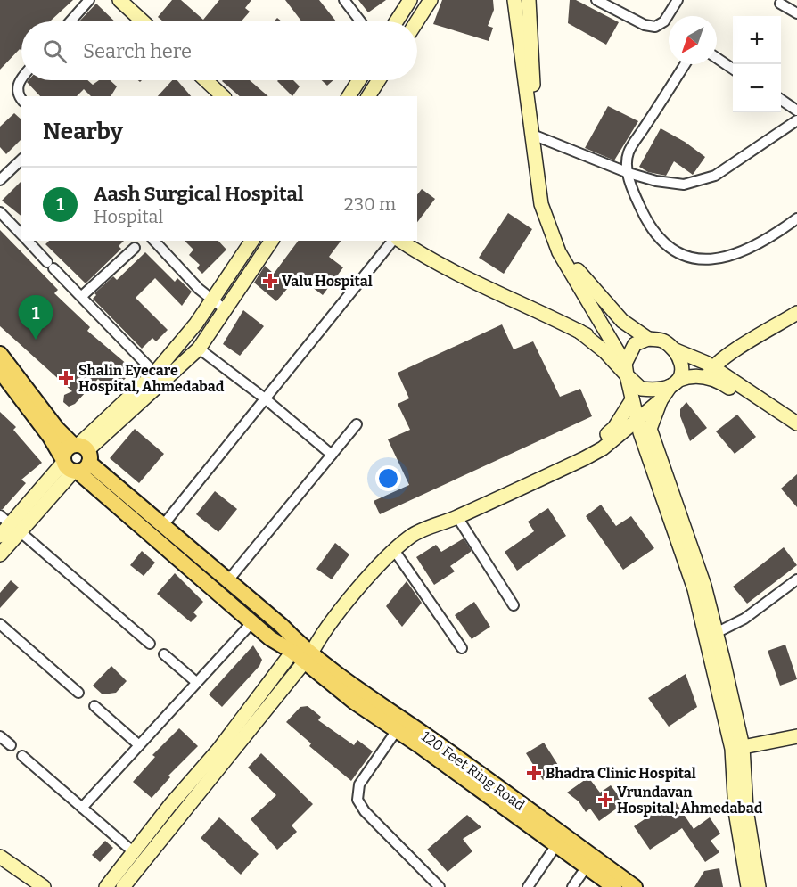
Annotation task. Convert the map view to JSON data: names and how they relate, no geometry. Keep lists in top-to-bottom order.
{
  "streets": {
    "main road": ["120 Feet Ring Road"]
  },
  "places": {
    "health": [
      "Valu Hospital",
      "Shalin Eyecare Hospital, Ahmedabad",
      "Bhadra Clinic Hospital",
      "Vrundavan Hospital, Ahmedabad"
    ]
  },
  "north": "bottom left",
  "page": {
    "map_buttons": ["+", "−"],
    "search": "Search here",
    "heading": "Nearby",
    "list": [
      {
        "mark": "1",
        "name": "Aash Surgical Hospital",
        "note": "Hospital",
        "value": "230 m"
      }
    ],
    "pins": "1"
  }
}
